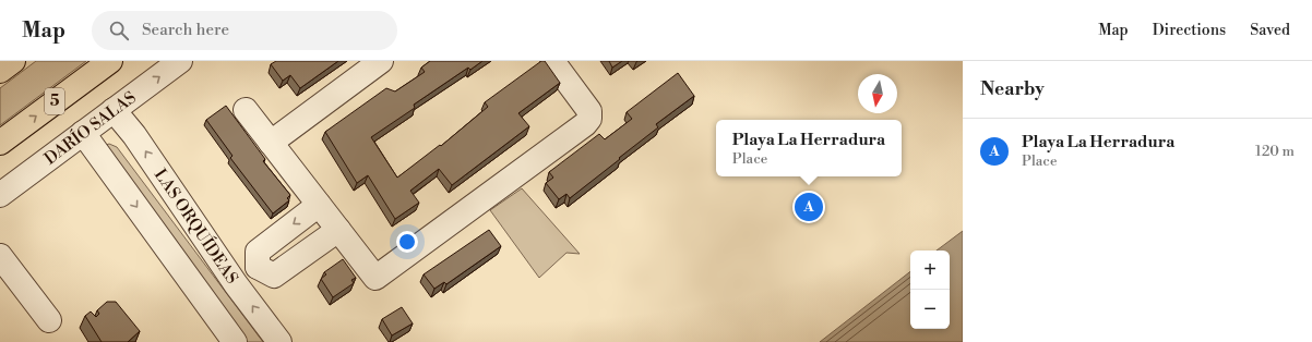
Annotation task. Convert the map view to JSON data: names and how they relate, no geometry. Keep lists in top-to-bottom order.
{
  "streets": {
    "highway": ["5"],
    "street": ["DARÍO SALAS", "LAS ORQUÍDEAS"]
  },
  "crossings": [
    ["DARÍO SALAS", "LAS ORQUÍDEAS"]
  ],
  "north": "bottom",
  "page": {
    "header": "Map",
    "search": "Search here",
    "nav": ["Map", "Directions", "Saved"],
    "heading": "Nearby",
    "list": [
      {
        "mark": "A",
        "name": "Playa La Herradura",
        "note": "Place",
        "value": "120 m"
      }
    ],
    "popup": ["Playa La Herradura", "Place"],
    "pins": "A",
    "map_buttons": ["+", "−"]
  }
}
